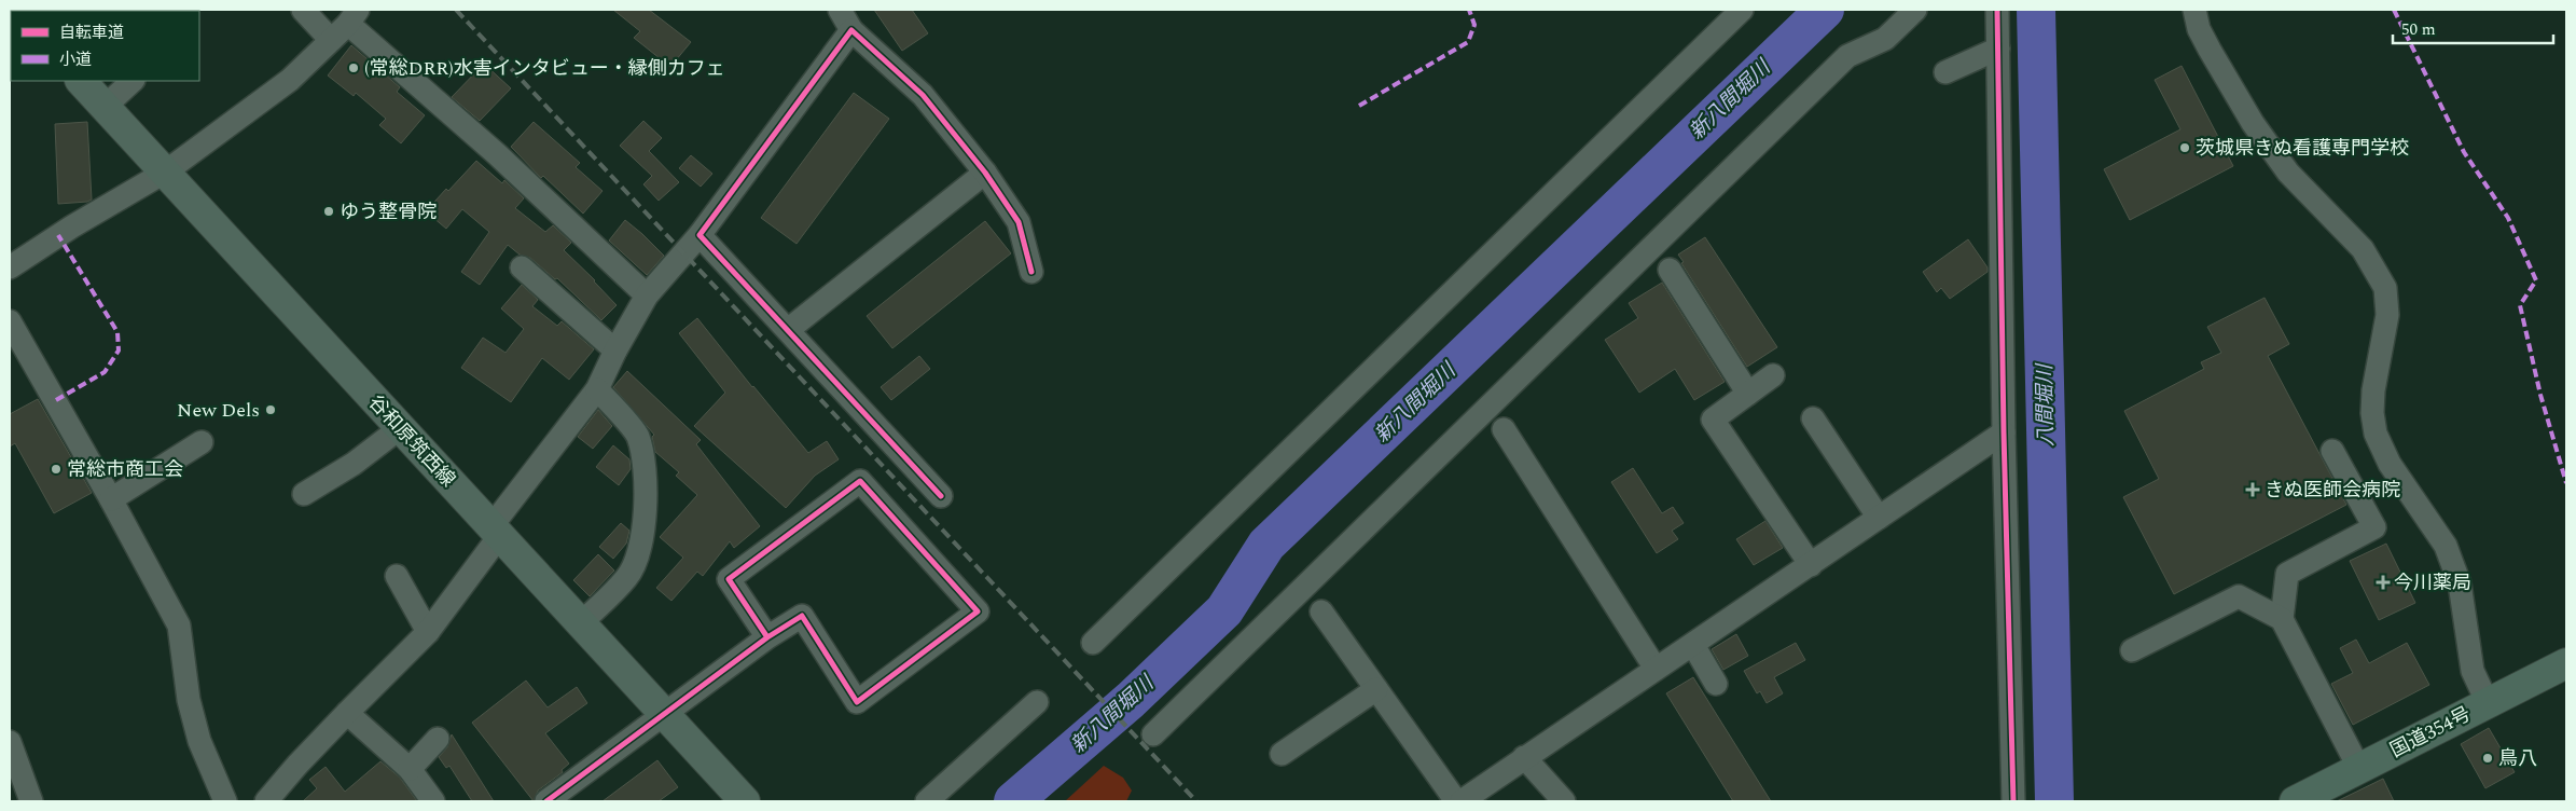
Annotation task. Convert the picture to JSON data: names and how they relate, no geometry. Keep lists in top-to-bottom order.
{
  "streets": {
    "highway": ["国道354号"],
    "main road": ["谷和原筑西線"]
  },
  "water": ["新八間堀川", "八間堀川"],
  "places": {
    "other": [
      "(常総DRR)水害インタビュー・縁側カフェ",
      "茨城県きぬ看護専門学校",
      "ゆう整骨院",
      "New Dels",
      "常総市商工会",
      "鳥八"
    ],
    "health": ["きぬ医師会病院", "今川薬局"]
  },
  "legend": ["自転車道", "小道"],
  "scale_bar": "50 m"
}
